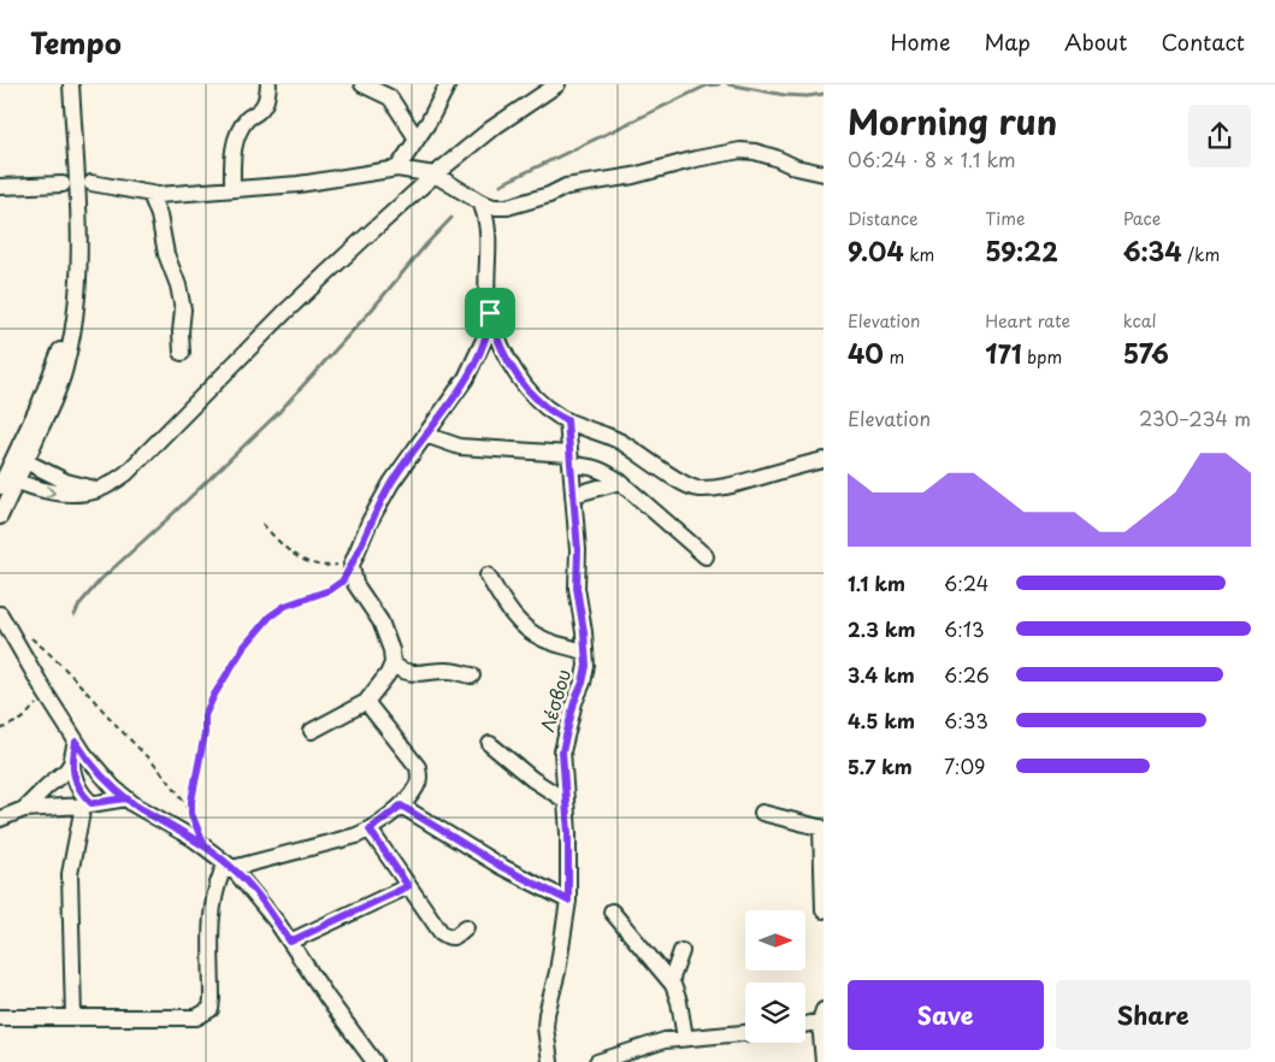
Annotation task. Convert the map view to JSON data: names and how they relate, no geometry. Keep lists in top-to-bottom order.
{
  "streets": {
    "street": ["Λέσβου"]
  },
  "north": "right",
  "page": {
    "header": "Tempo",
    "nav": [
      "Home",
      "Map",
      "About",
      "Contact"
    ],
    "heading": ["Morning run", "06:24 · 8 × 1.1 km"],
    "stats": [
      ["Distance", "9.04 km"],
      ["Time", "59:22"],
      ["Pace", "6:34 /km"],
      ["Elevation", "40 m"],
      ["Heart rate", "171 bpm"],
      ["kcal", "576"]
    ],
    "chart": ["Elevation", "230–234 m"],
    "list": [
      {
        "name": "1.1 km",
        "note": "6:24"
      },
      {
        "name": "2.3 km",
        "note": "6:13"
      },
      {
        "name": "3.4 km",
        "note": "6:26"
      },
      {
        "name": "4.5 km",
        "note": "6:33"
      },
      {
        "name": "5.7 km",
        "note": "7:09"
      }
    ],
    "buttons": ["Save", "Share"]
  }
}
